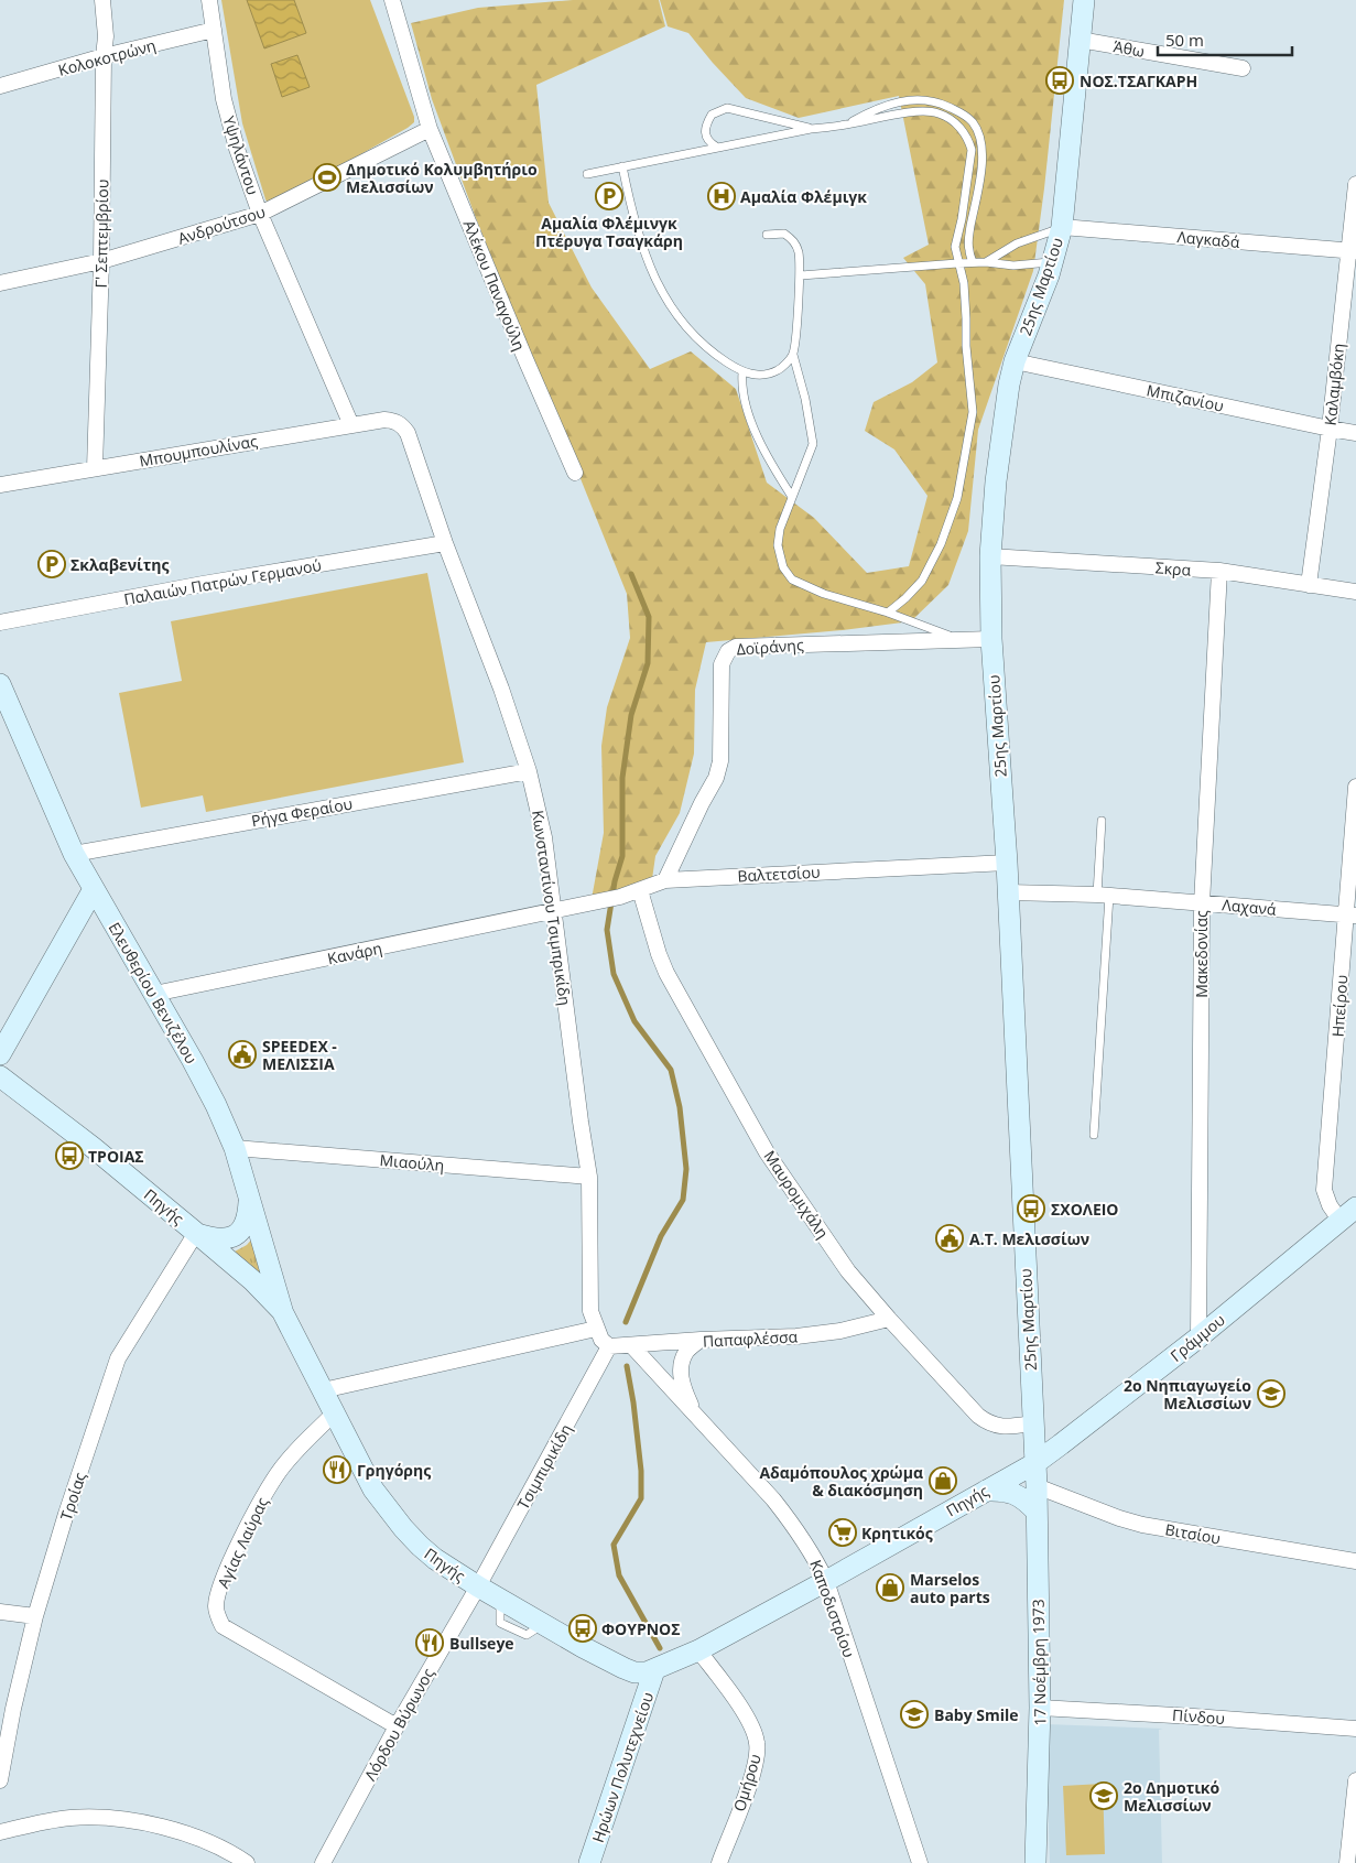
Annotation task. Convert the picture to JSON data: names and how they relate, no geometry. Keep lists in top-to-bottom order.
{
  "streets": {
    "main road": [
      "25ης Μαρτίου",
      "Ελευθερίου Βενιζέλου",
      "Πηγής",
      "Γράμμου",
      "17 Νοέμβρη 1973",
      "Ηρώων Πολυτεχνείου"
    ],
    "street": [
      "Άθω",
      "Κολοκοτρώνη",
      "Υψηλάντου",
      "Ανδρούτσου",
      "Γ' Σεπτεμβρίου",
      "Λαγκαδά",
      "Αλέκου Παναγούλη",
      "Καλαμβόκη",
      "Μπιζανίου",
      "Μπουμπουλίνας",
      "Σκρα",
      "Παλαιών Πατρών Γερμανού",
      "Δοϊράνης",
      "Ρήγα Φεραίου",
      "Βαλτετσίου",
      "Λαχανά",
      "Κωνσταντίνου Τσιμπρικίδη",
      "Κανάρη",
      "Μακεδονίας",
      "Ηπείρου",
      "Μιαούλη",
      "Μαυρομιχάλη",
      "Παπαφλέσσα",
      "Τσιμπιρικίδη",
      "Τροίας",
      "Βιτσίου",
      "Αγίας Λαύρας",
      "Καποδιστρίου",
      "Πίνδου",
      "Λόρδου Βύρωνος",
      "Ομήρου"
    ]
  },
  "crossings": [
    ["Άθω", "25ης Μαρτίου"],
    ["Κολοκοτρώνη", "Υψηλάντου"],
    ["Κολοκοτρώνη", "Γ' Σεπτεμβρίου"],
    ["Υψηλάντου", "Ανδρούτσου"],
    ["Υψηλάντου", "Μπουμπουλίνας"],
    ["Ανδρούτσου", "Γ' Σεπτεμβρίου"],
    ["Ανδρούτσου", "Αλέκου Παναγούλη"],
    ["Γ' Σεπτεμβρίου", "Μπουμπουλίνας"],
    ["Λαγκαδά", "25ης Μαρτίου"],
    ["Λαγκαδά", "Καλαμβόκη"],
    ["25ης Μαρτίου", "Μπιζανίου"],
    ["25ης Μαρτίου", "Σκρα"],
    ["25ης Μαρτίου", "Δοϊράνης"],
    ["25ης Μαρτίου", "Βαλτετσίου"],
    ["25ης Μαρτίου", "Λαχανά"],
    ["25ης Μαρτίου", "Μαυρομιχάλη"],
    ["25ης Μαρτίου", "Πηγής"],
    ["25ης Μαρτίου", "Γράμμου"],
    ["25ης Μαρτίου", "17 Νοέμβρη 1973"],
    ["Καλαμβόκη", "Μπιζανίου"],
    ["Καλαμβόκη", "Σκρα"],
    ["Μπουμπουλίνας", "Κωνσταντίνου Τσιμπρικίδη"],
    ["Σκρα", "Μακεδονίας"],
    ["Παλαιών Πατρών Γερμανού", "Κωνσταντίνου Τσιμπρικίδη"],
    ["Δοϊράνης", "Βαλτετσίου"],
    ["Ρήγα Φεραίου", "Κωνσταντίνου Τσιμπρικίδη"],
    ["Ρήγα Φεραίου", "Ελευθερίου Βενιζέλου"],
    ["Βαλτετσίου", "Κωνσταντίνου Τσιμπρικίδη"],
    ["Βαλτετσίου", "Κανάρη"],
    ["Βαλτετσίου", "Μαυρομιχάλη"],
    ["Λαχανά", "Μακεδονίας"],
    ["Λαχανά", "Ηπείρου"],
    ["Κωνσταντίνου Τσιμπρικίδη", "Κανάρη"],
    ["Κωνσταντίνου Τσιμπρικίδη", "Μιαούλη"],
    ["Κωνσταντίνου Τσιμπρικίδη", "Παπαφλέσσα"],
    ["Κωνσταντίνου Τσιμπρικίδη", "Τσιμπιρικίδη"],
    ["Κανάρη", "Ελευθερίου Βενιζέλου"],
    ["Μακεδονίας", "Γράμμου"],
    ["Ελευθερίου Βενιζέλου", "Μιαούλη"],
    ["Ελευθερίου Βενιζέλου", "Πηγής"],
    ["Ηπείρου", "Γράμμου"],
    ["Μαυρομιχάλη", "Παπαφλέσσα"],
    ["Πηγής", "Γράμμου"],
    ["Πηγής", "Τσιμπιρικίδη"],
    ["Πηγής", "Τροίας"],
    ["Πηγής", "Αγίας Λαύρας"],
    ["Πηγής", "Καποδιστρίου"],
    ["Πηγής", "17 Νοέμβρη 1973"],
    ["Πηγής", "Λόρδου Βύρωνος"],
    ["Πηγής", "Ηρώων Πολυτεχνείου"],
    ["Πηγής", "Ομήρου"],
    ["Γράμμου", "17 Νοέμβρη 1973"],
    ["Παπαφλέσσα", "Τσιμπιρικίδη"],
    ["Παπαφλέσσα", "Καποδιστρίου"],
    ["Τσιμπιρικίδη", "Λόρδου Βύρωνος"],
    ["Βιτσίου", "17 Νοέμβρη 1973"],
    ["Αγίας Λαύρας", "Λόρδου Βύρωνος"],
    ["17 Νοέμβρη 1973", "Πίνδου"]
  ],
  "places": {
    "bus stop": [
      "ΝΟΣ.ΤΣΑΓΚΑΡΗ",
      "ΤΡΟΙΑΣ",
      "ΣΧΟΛΕΙΟ",
      "ΦΟΥΡΝΟΣ"
    ],
    "sports": ["Δημοτικό Κολυμβητήριο Μελισσίων"],
    "parking": ["Αμαλία Φλέμινγκ Πτέρυγα Τσαγκάρη", "Σκλαβενίτης"],
    "hospital": ["Αμαλία Φλέμιγκ"],
    "public building": ["SPEEDEX - ΜΕΛΙΣΣΙΑ", "Α.Τ. Μελισσίων"],
    "school or university": ["2ο Νηπιαγωγείο Μελισσίων", "Baby Smile", "2ο Δημοτικό Μελισσίων"],
    "restaurant": ["Γρηγόρης", "Bullseye"],
    "shop": ["Αδαμόπουλος χρώμα & διακόσμηση", "Marselos auto parts"],
    "supermarket": ["Κρητικός"]
  },
  "scale_bar": "50 m"
}
